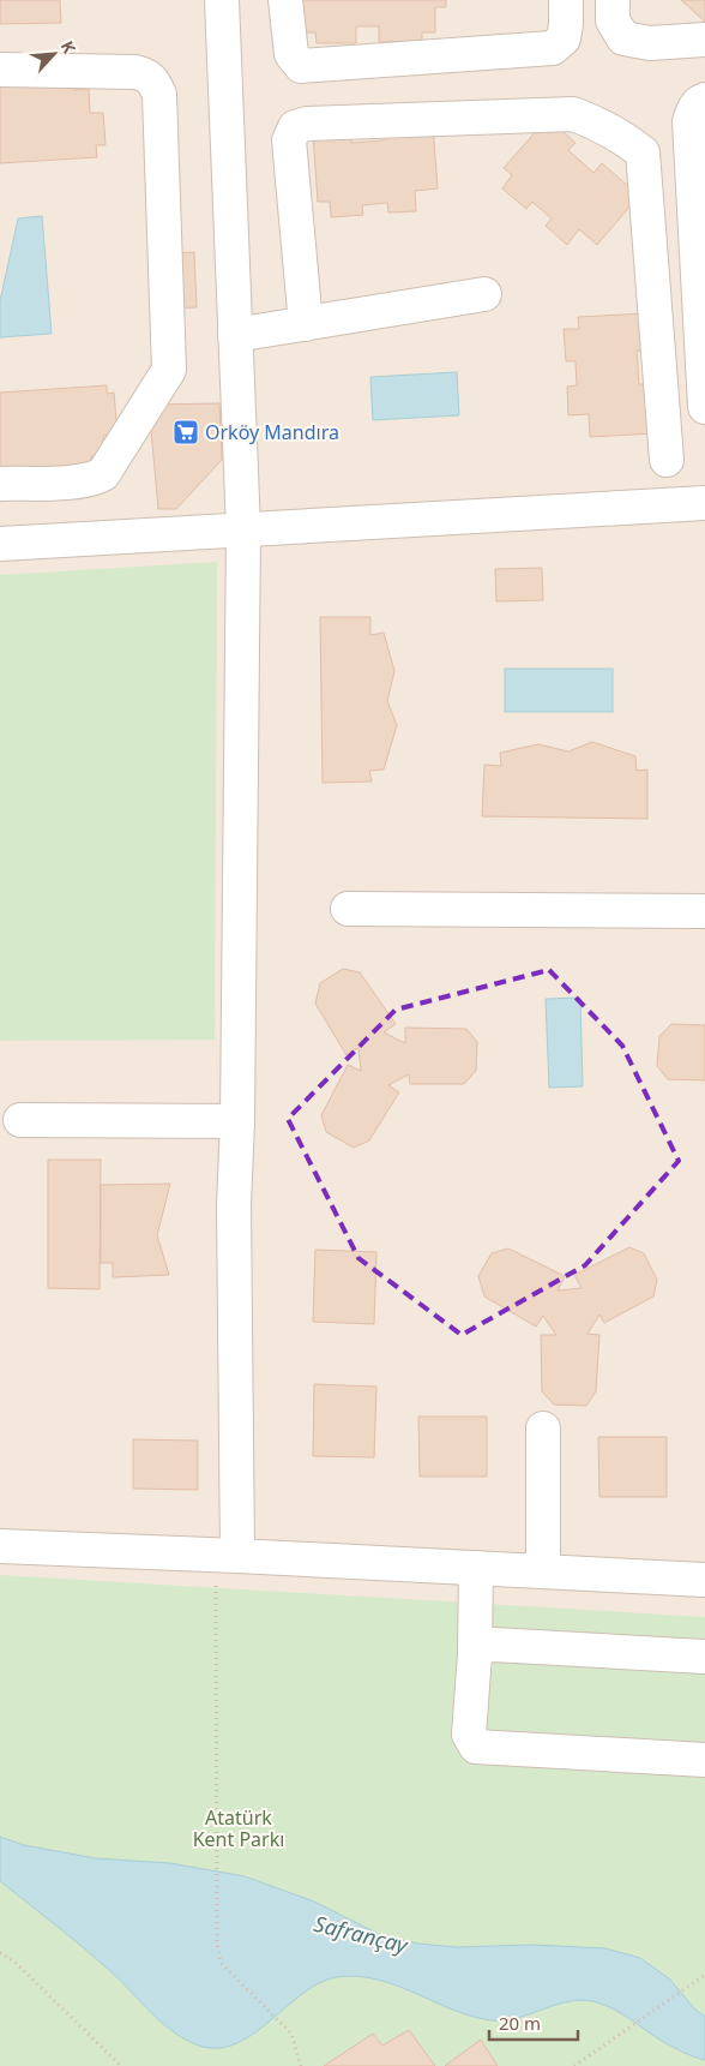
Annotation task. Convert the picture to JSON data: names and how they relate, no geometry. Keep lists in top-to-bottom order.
{
  "water": ["Safrançay"],
  "parks": ["Atatürk Kent Parkı"],
  "places": {
    "supermarket": ["Orköy Mandıra"]
  },
  "scale_bar": "20 m",
  "north": "top right"
}
